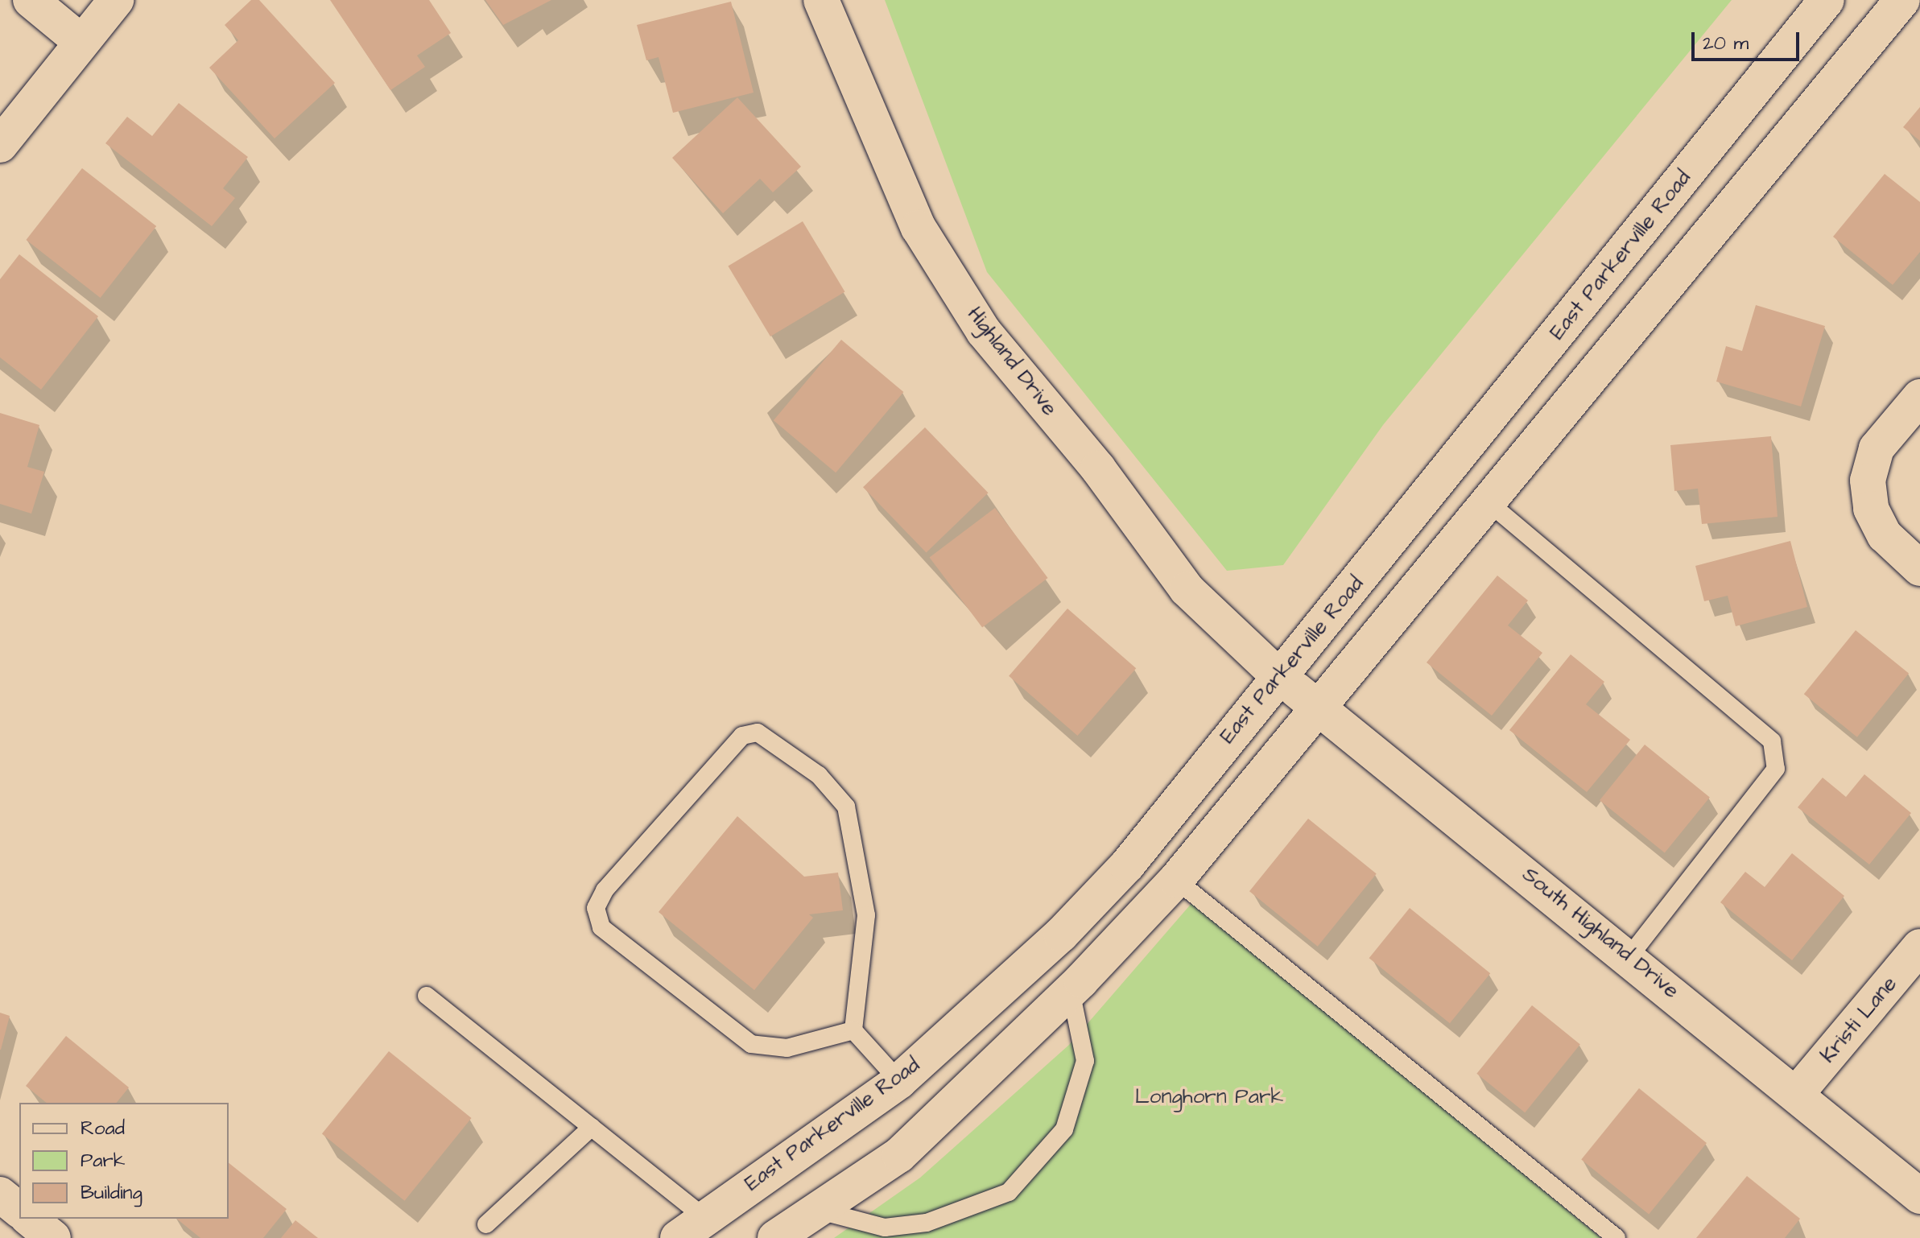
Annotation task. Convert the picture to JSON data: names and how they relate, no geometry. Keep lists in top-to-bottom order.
{
  "streets": {
    "main road": [
      "East Parkerville Road",
      "Highland Drive",
      "South Highland Drive",
      "Kristi Lane"
    ]
  },
  "crossings": [
    ["East Parkerville Road", "Highland Drive"],
    ["East Parkerville Road", "South Highland Drive"],
    ["Highland Drive", "South Highland Drive"],
    ["South Highland Drive", "Kristi Lane"]
  ],
  "parks": ["Longhorn Park"],
  "legend": ["Road", "Park", "Building"],
  "scale_bar": "20 m"
}
